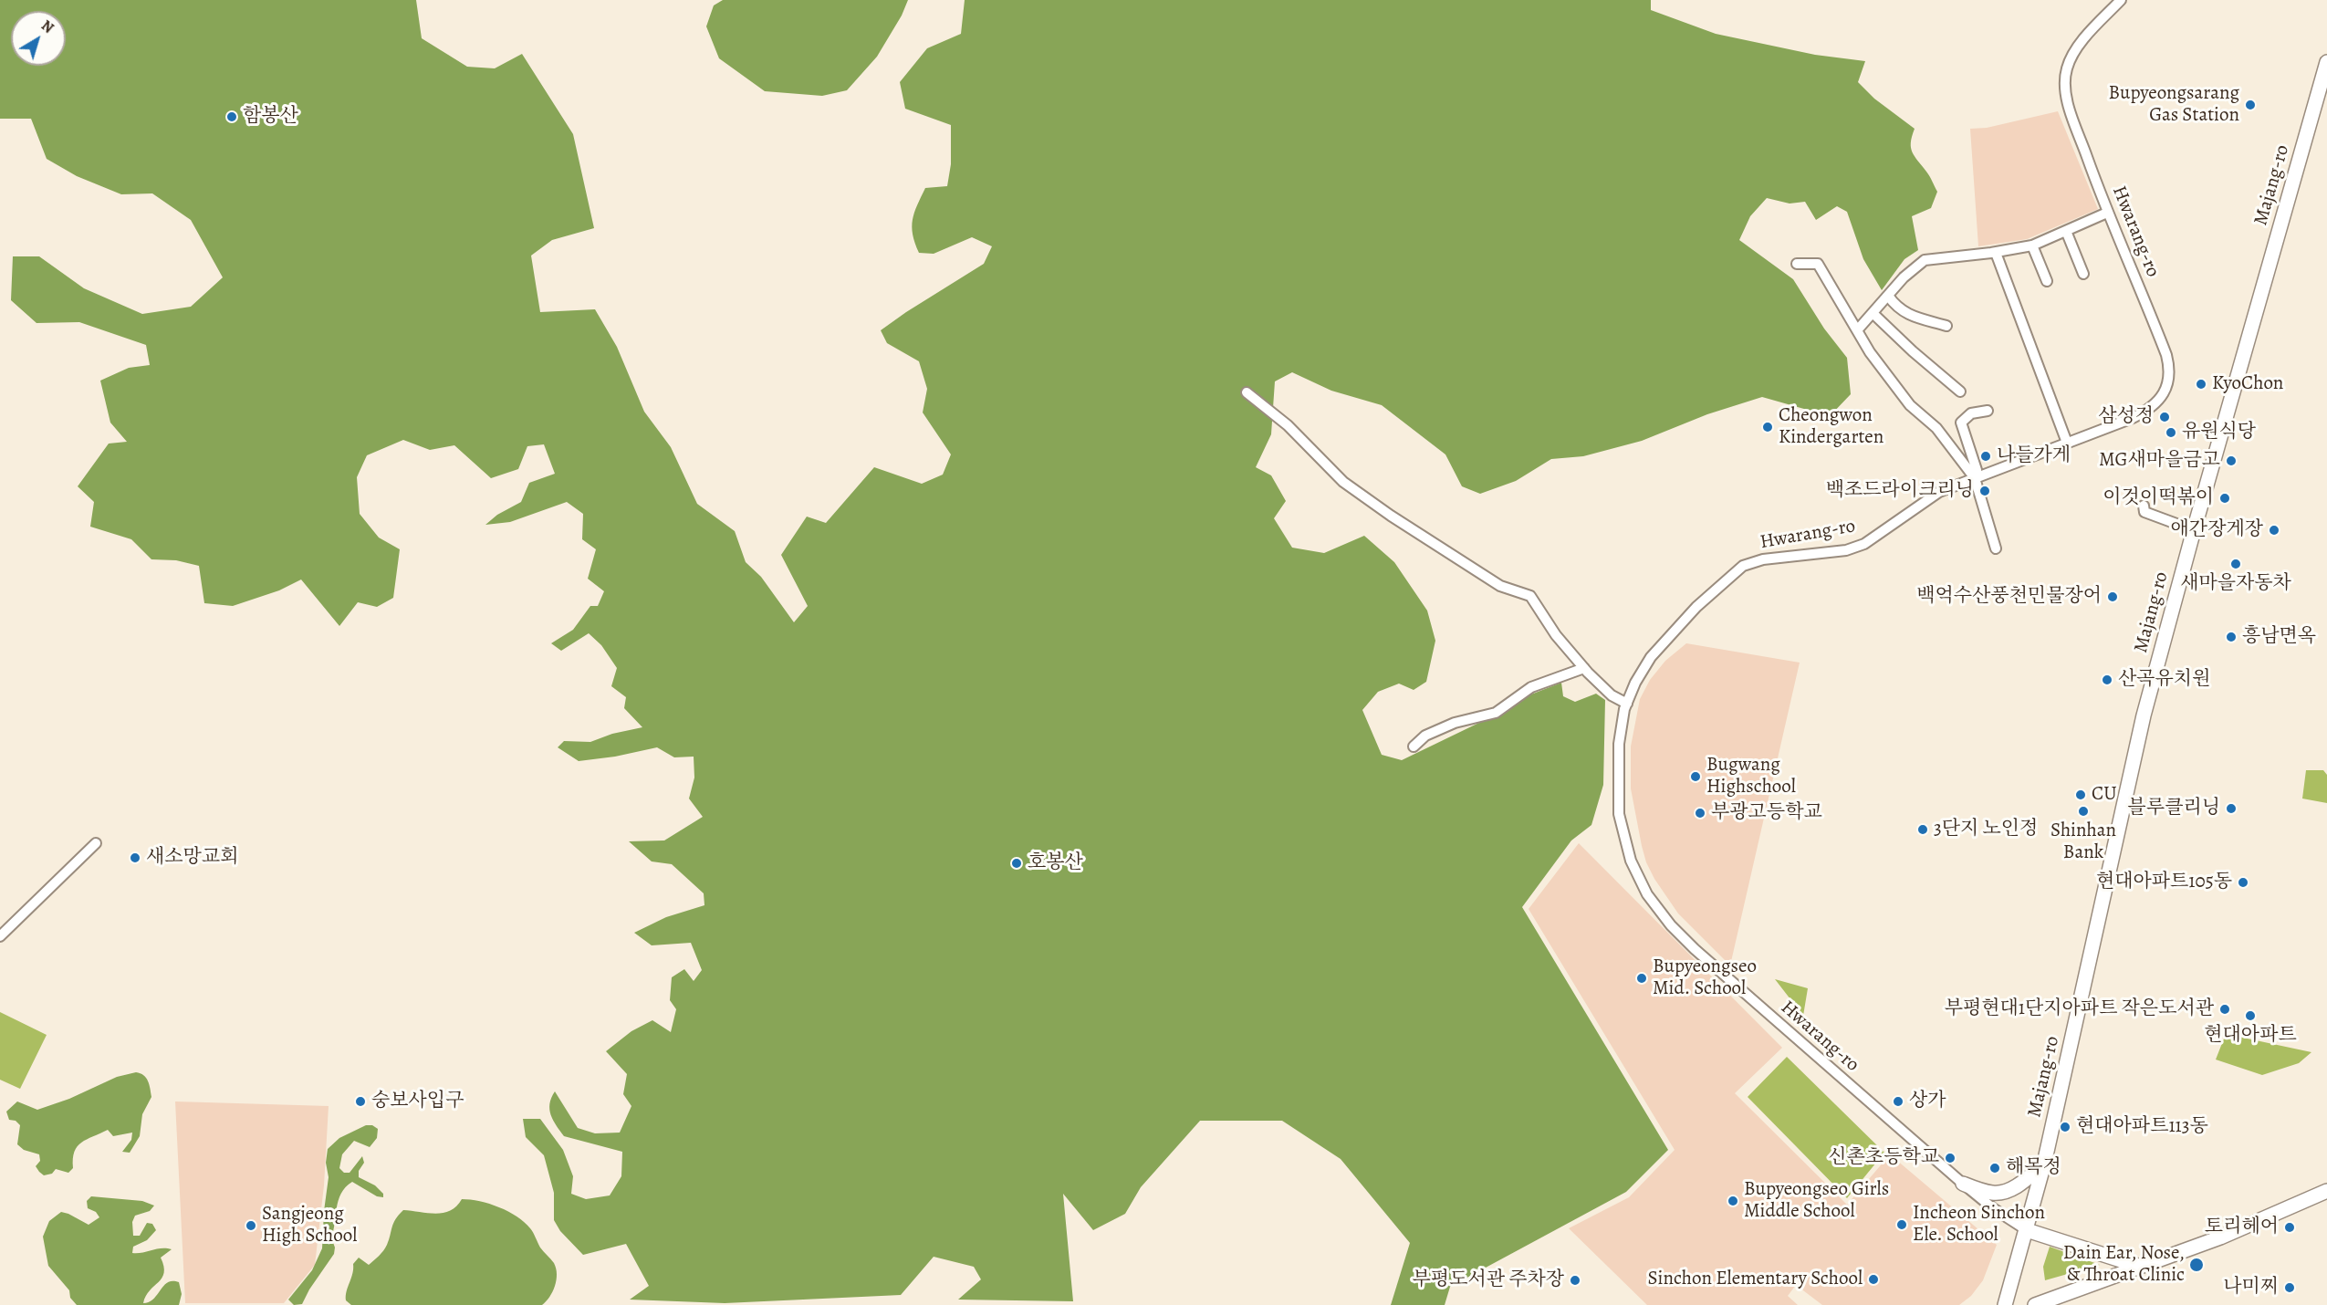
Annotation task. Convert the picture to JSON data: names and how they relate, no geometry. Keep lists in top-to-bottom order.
{
  "streets": {
    "main road": ["Majang-ro"],
    "street": ["Hwarang-ro"]
  },
  "crossings": [
    ["Majang-ro", "Hwarang-ro"]
  ],
  "places": [
    "Bupyeongsarang Gas Station",
    "함봉산",
    "KyoChon",
    "삼성정",
    "Cheongwon Kindergarten",
    "유원식당",
    "나들가게",
    "MG새마을금고",
    "백조드라이크리닝",
    "이것이떡볶이",
    "애간장게장",
    "새마을자동차",
    "백억수산풍천민물장어",
    "흥남면옥",
    "산곡유치원",
    "Bugwang Highschool",
    "CU",
    "블루클리닝",
    "Shinhan Bank",
    "부광고등학교",
    "3단지 노인정",
    "새소망교회",
    "호봉산",
    "현대아파트105동",
    "Bupyeongseo Mid. School",
    "부평현대1단지아파트 작은도서관",
    "현대아파트",
    "숭보사입구",
    "상가",
    "현대아파트113동",
    "신촌초등학교",
    "해목정",
    "Bupyeongseo Girls Middle School",
    "Incheon Sinchon Ele. School",
    "Sangjeong High School",
    "토리헤어",
    "Dain Ear, Nose, & Throat Clinic",
    "Sinchon Elementary School",
    "부평도서관 주차장",
    "나미찌"
  ],
  "north": "top right"
}
